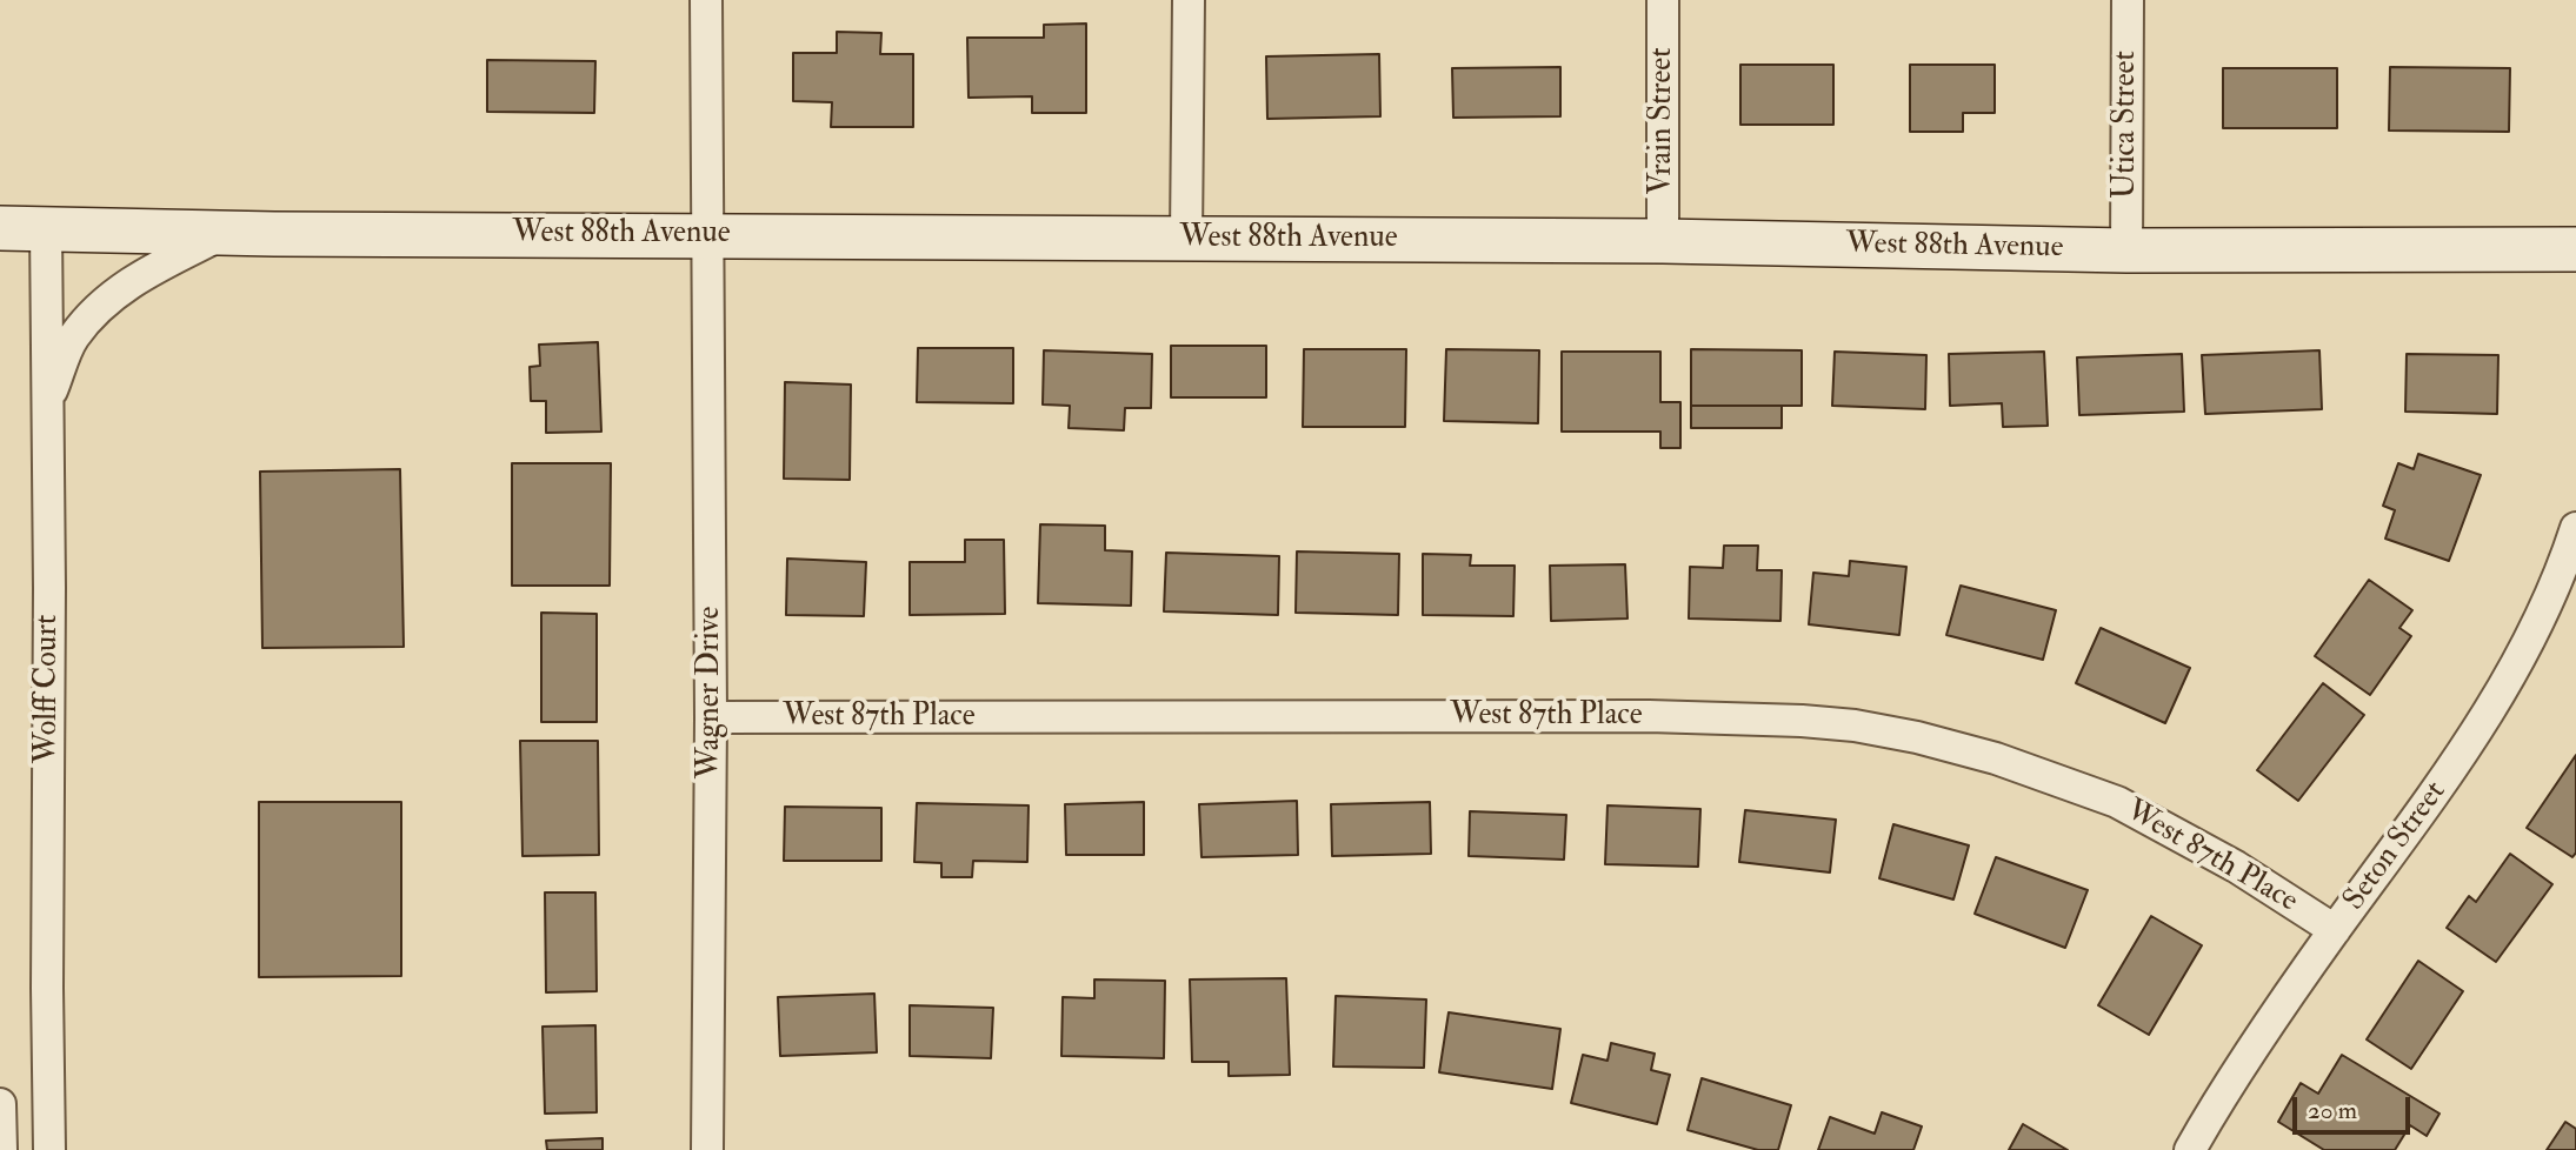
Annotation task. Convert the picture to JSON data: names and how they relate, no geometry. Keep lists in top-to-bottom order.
{
  "streets": {
    "street": [
      "Vrain Street",
      "Utica Street",
      "West 88th Avenue",
      "Wolff Court",
      "Wagner Drive",
      "West 87th Place",
      "Seton Street"
    ]
  },
  "crossings": [
    ["Vrain Street", "West 88th Avenue"],
    ["Utica Street", "West 88th Avenue"],
    ["West 88th Avenue", "Wolff Court"],
    ["West 88th Avenue", "Wagner Drive"],
    ["Wagner Drive", "West 87th Place"],
    ["West 87th Place", "Seton Street"]
  ],
  "scale_bar": "20 m"
}
